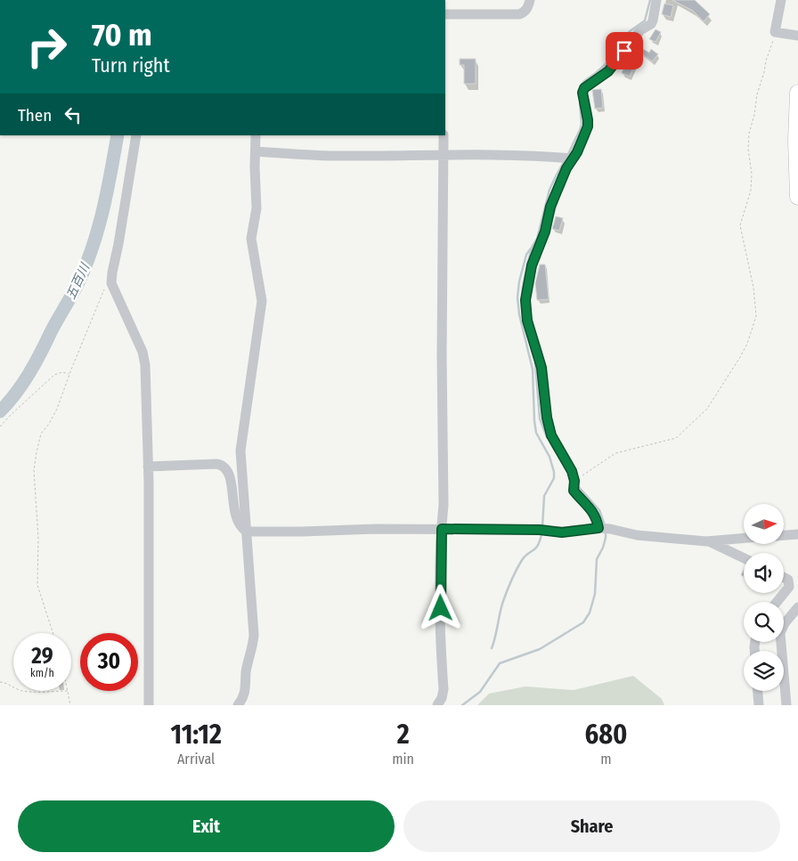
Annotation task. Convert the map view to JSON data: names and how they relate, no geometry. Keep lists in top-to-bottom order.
{
  "water": ["五百川"],
  "north": "right",
  "page": {
    "turn": ["70 m", "Turn right"],
    "then": "Then",
    "speed": "29 km/h",
    "limit": "30",
    "eta": [
      "11:12",
      "Arrival",
      "2",
      "min",
      "680",
      "m"
    ],
    "buttons": ["Exit", "Share"]
  }
}
